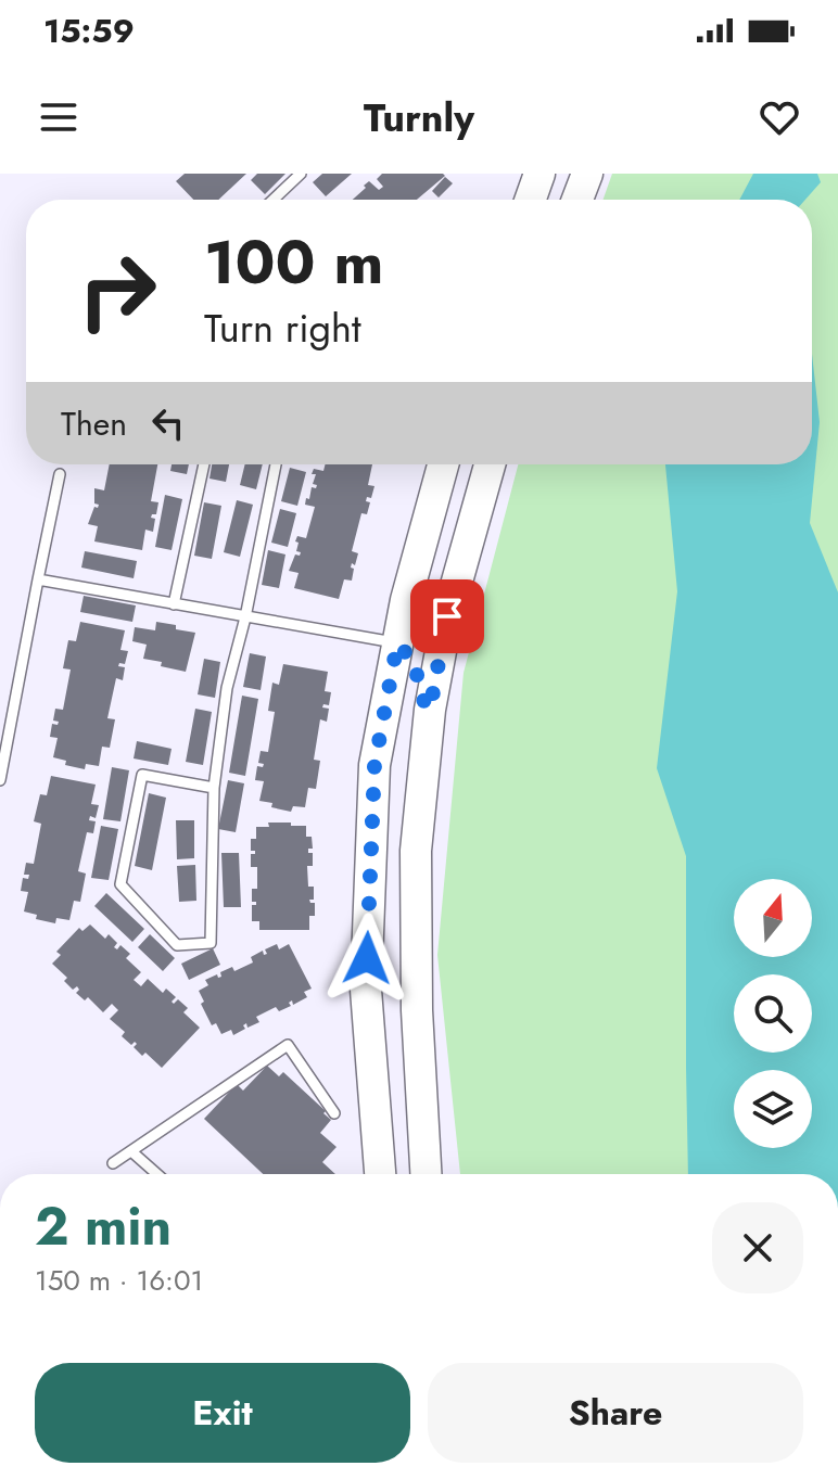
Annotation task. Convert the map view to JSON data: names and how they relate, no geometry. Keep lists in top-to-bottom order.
{
  "north": "top",
  "page": {
    "status": "15:59",
    "header": "Turnly",
    "turn": ["100 m", "Turn right"],
    "then": "Then",
    "heading": ["2 min", "150 m · 16:01"],
    "buttons": ["Exit", "Share"]
  }
}
